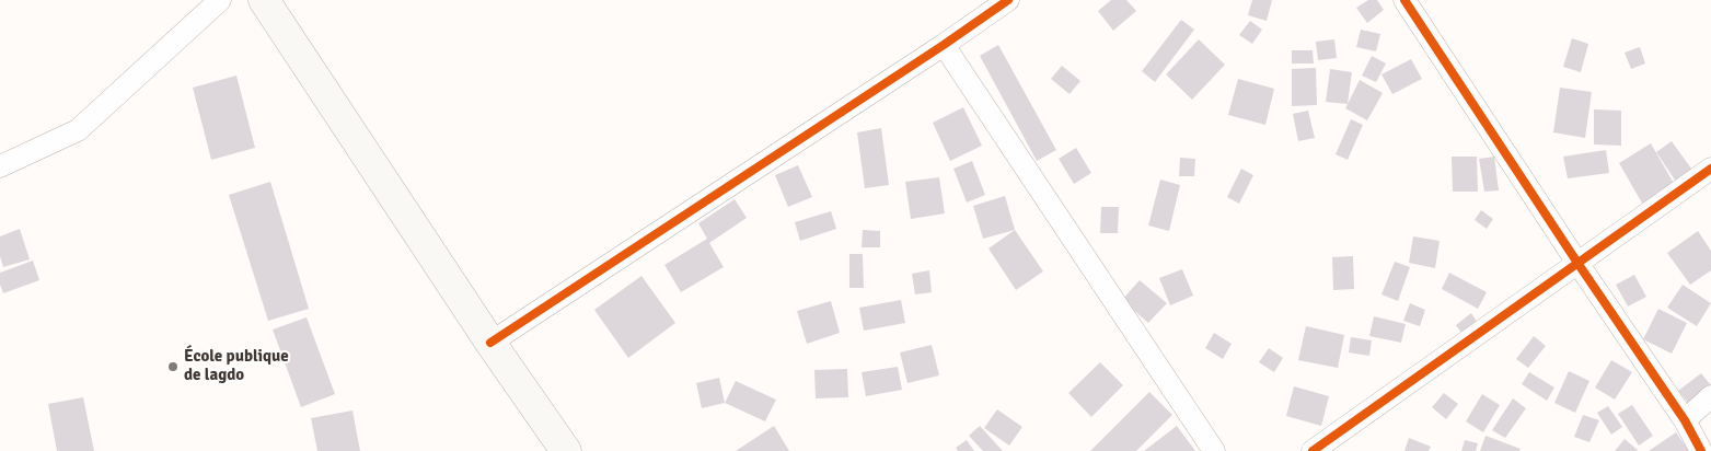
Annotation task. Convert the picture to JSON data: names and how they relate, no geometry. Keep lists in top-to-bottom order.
{
  "places": ["École publique de lagdo"]
}
